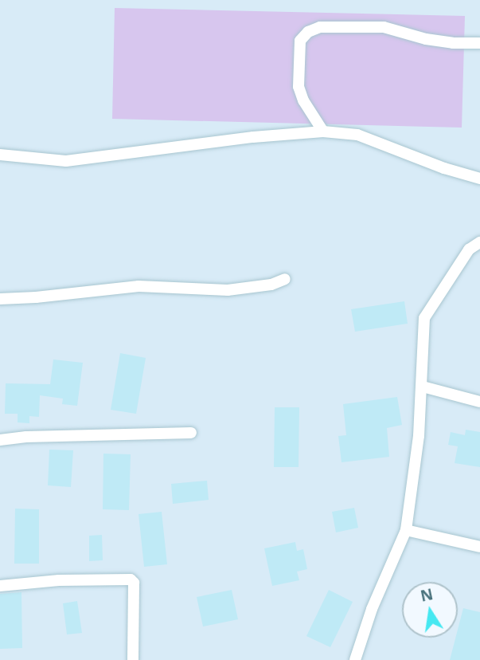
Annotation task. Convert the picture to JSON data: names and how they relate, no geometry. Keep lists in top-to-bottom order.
{
  "north": "top"
}
